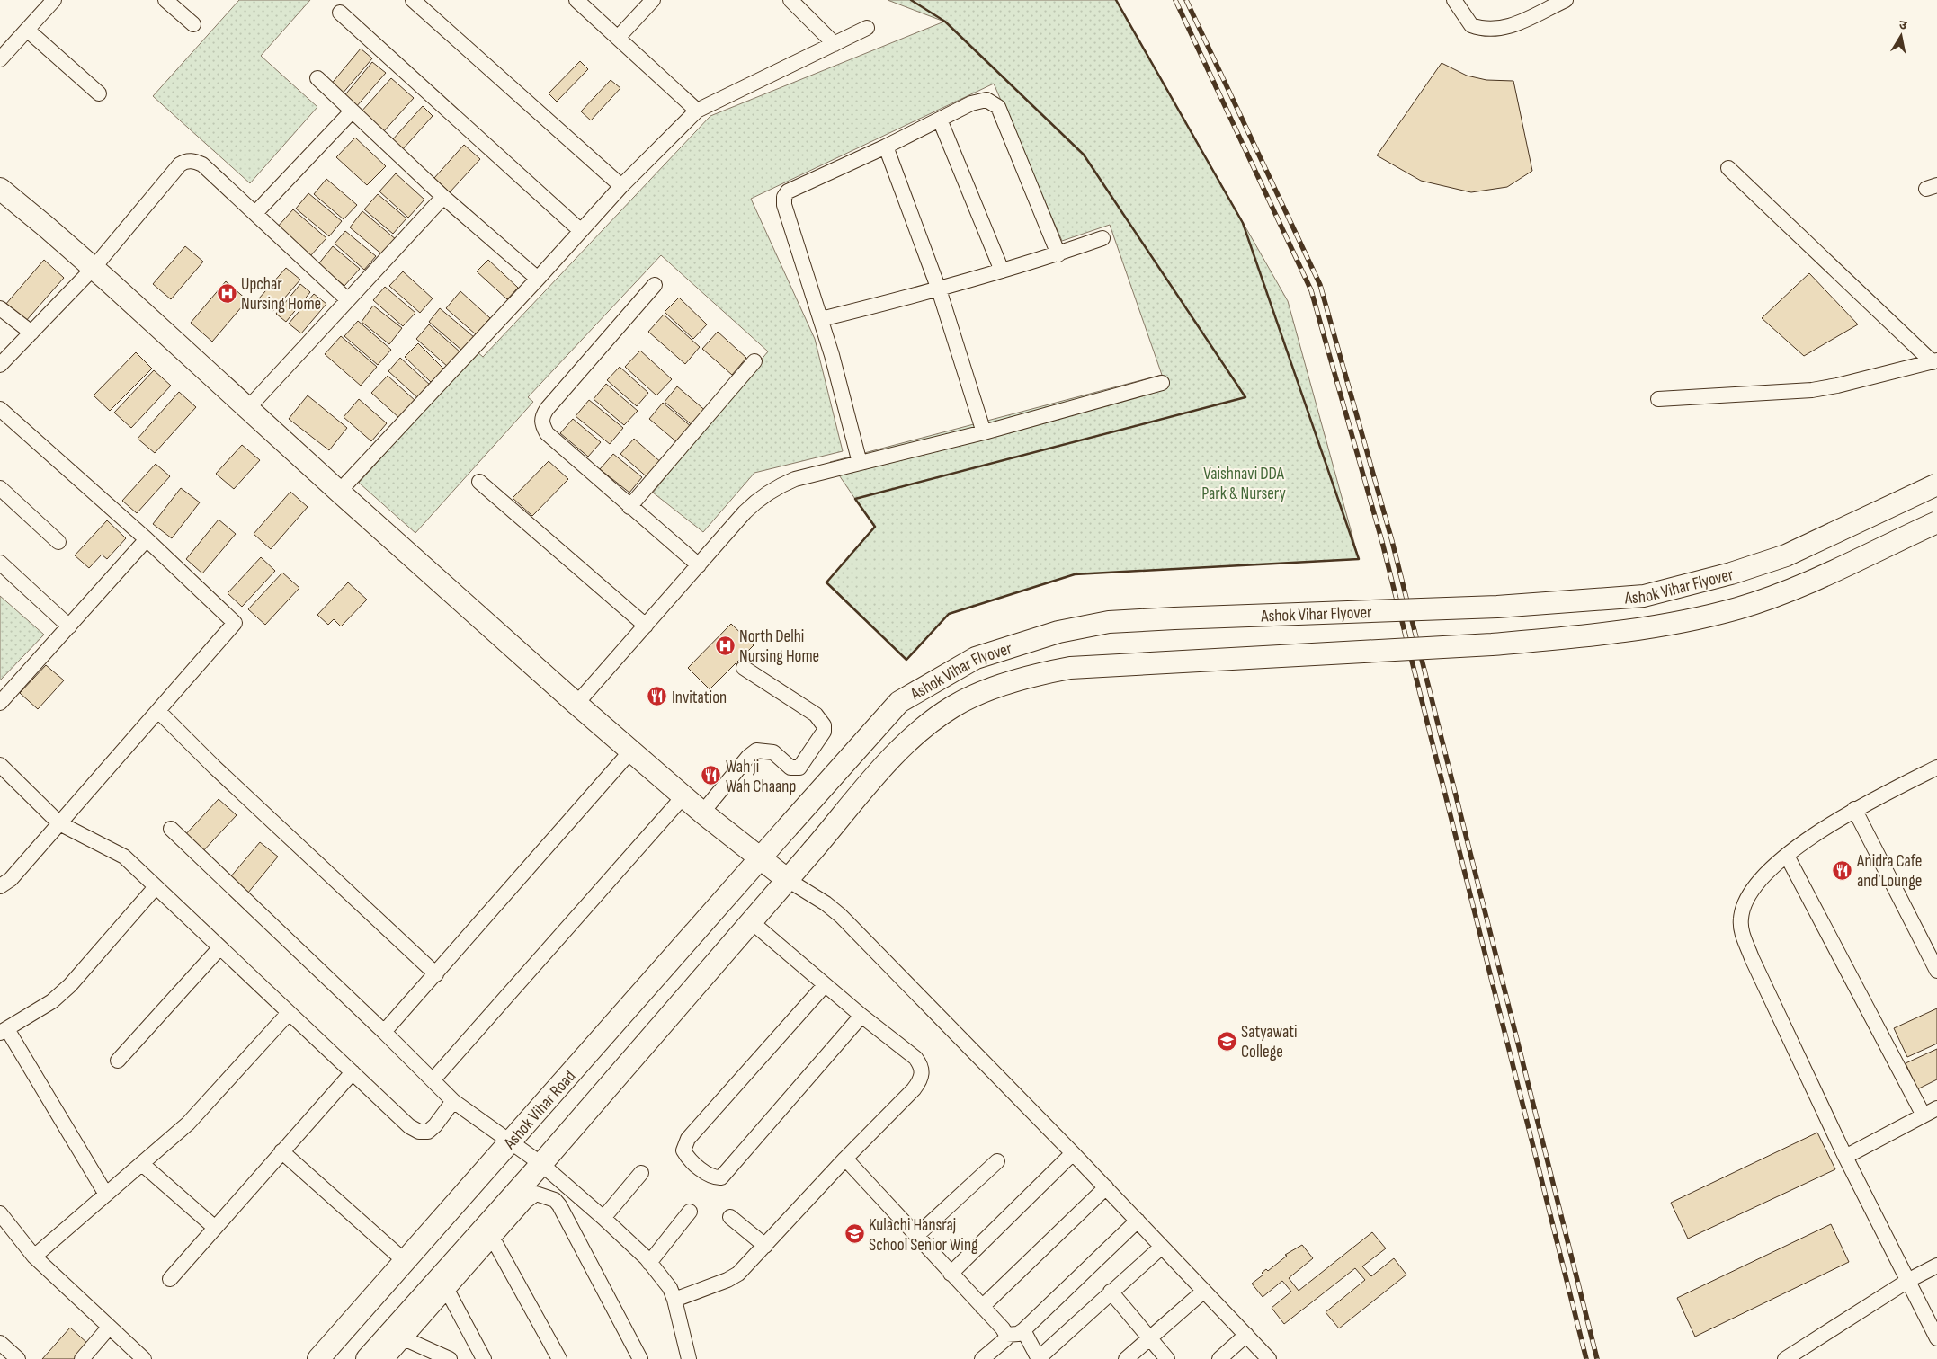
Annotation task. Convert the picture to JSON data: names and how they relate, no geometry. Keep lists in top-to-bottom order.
{
  "streets": {
    "main road": ["Ashok Vihar Flyover", "Ashok Vihar Road"]
  },
  "crossings": [
    ["Ashok Vihar Flyover", "Ashok Vihar Road"]
  ],
  "parks": ["Vaishnavi DDA Park & Nursery"],
  "places": {
    "hospital": ["Upchar Nursing Home", "North Delhi Nursing Home"],
    "restaurant": ["Invitation", "Wah ji Wah Chaanp", "Anidra Cafe and Lounge"],
    "school or university": ["Satyawati College", "Kulachi Hansraj School Senior Wing"]
  },
  "north": "top"
}
